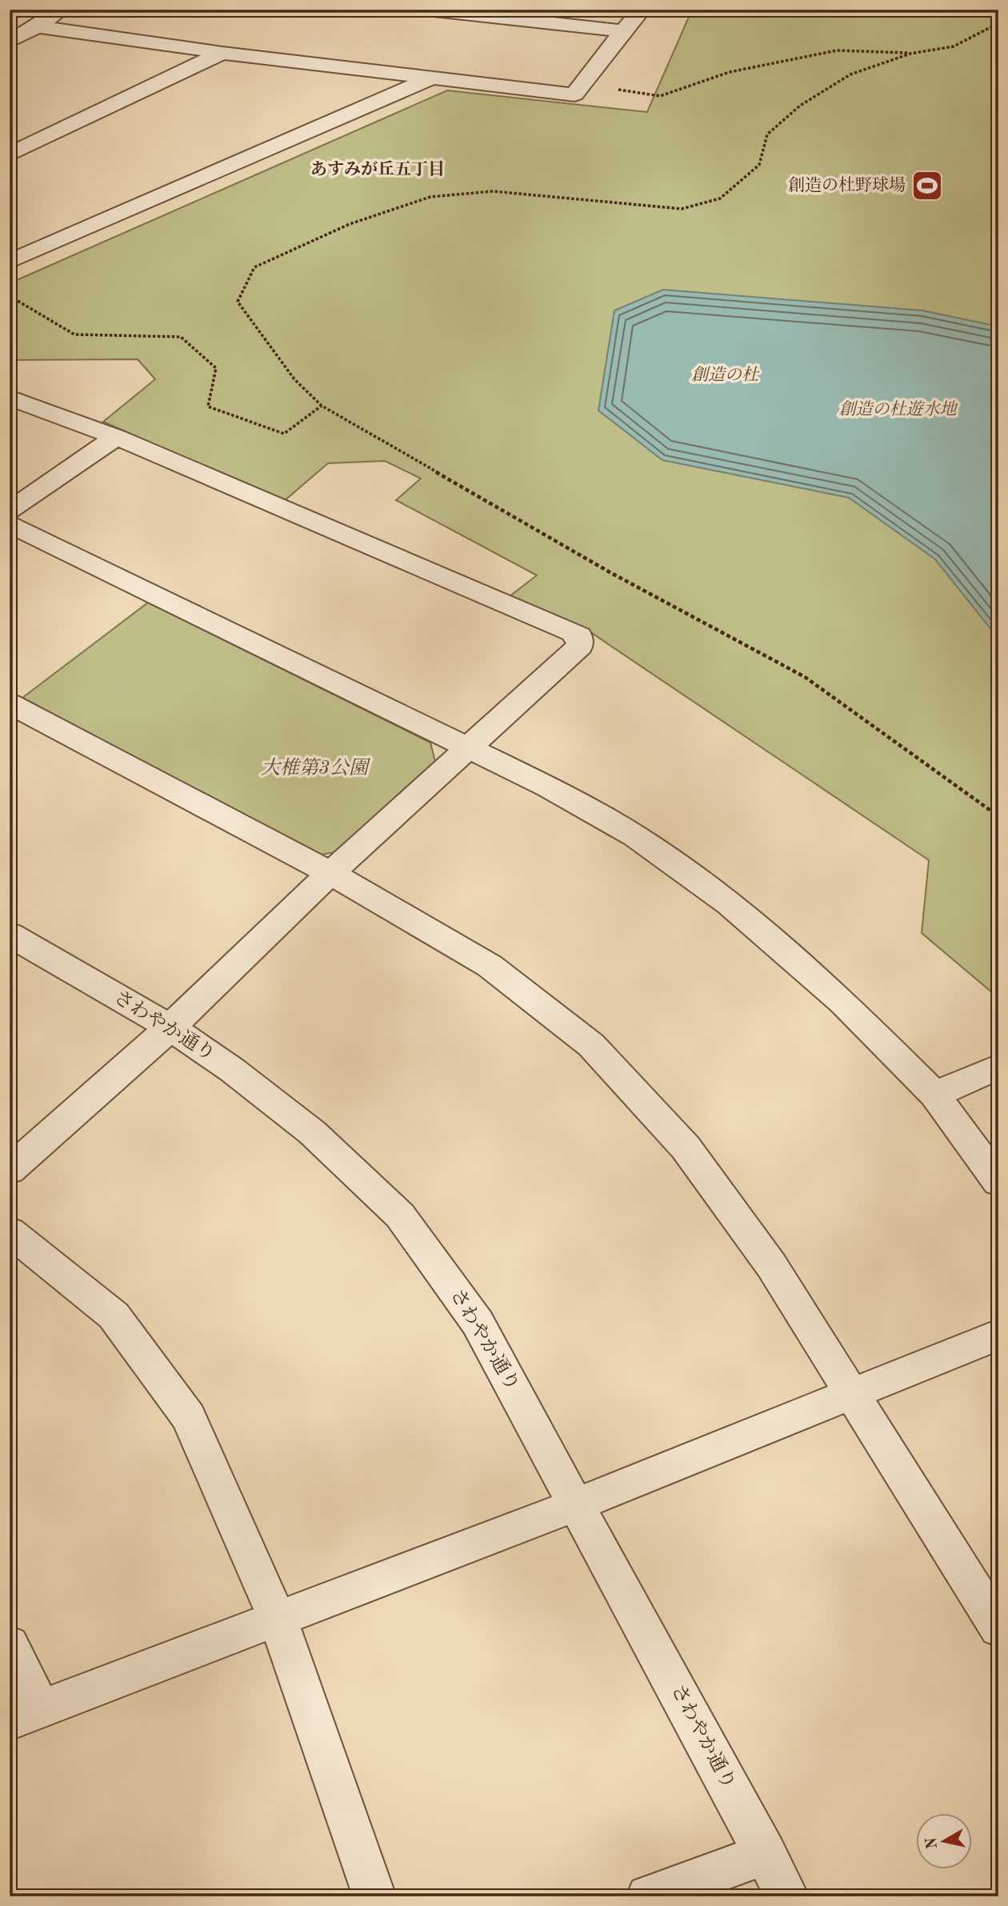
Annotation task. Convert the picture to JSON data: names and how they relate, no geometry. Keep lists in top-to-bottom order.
{
  "streets": {
    "street": ["さわやか通り"]
  },
  "districts": ["あすみが丘五丁目"],
  "water": ["創造の杜遊水地"],
  "parks": ["創造の杜", "大椎第3公園"],
  "places": {
    "sports": ["創造の杜野球場"]
  },
  "north": "left"
}
